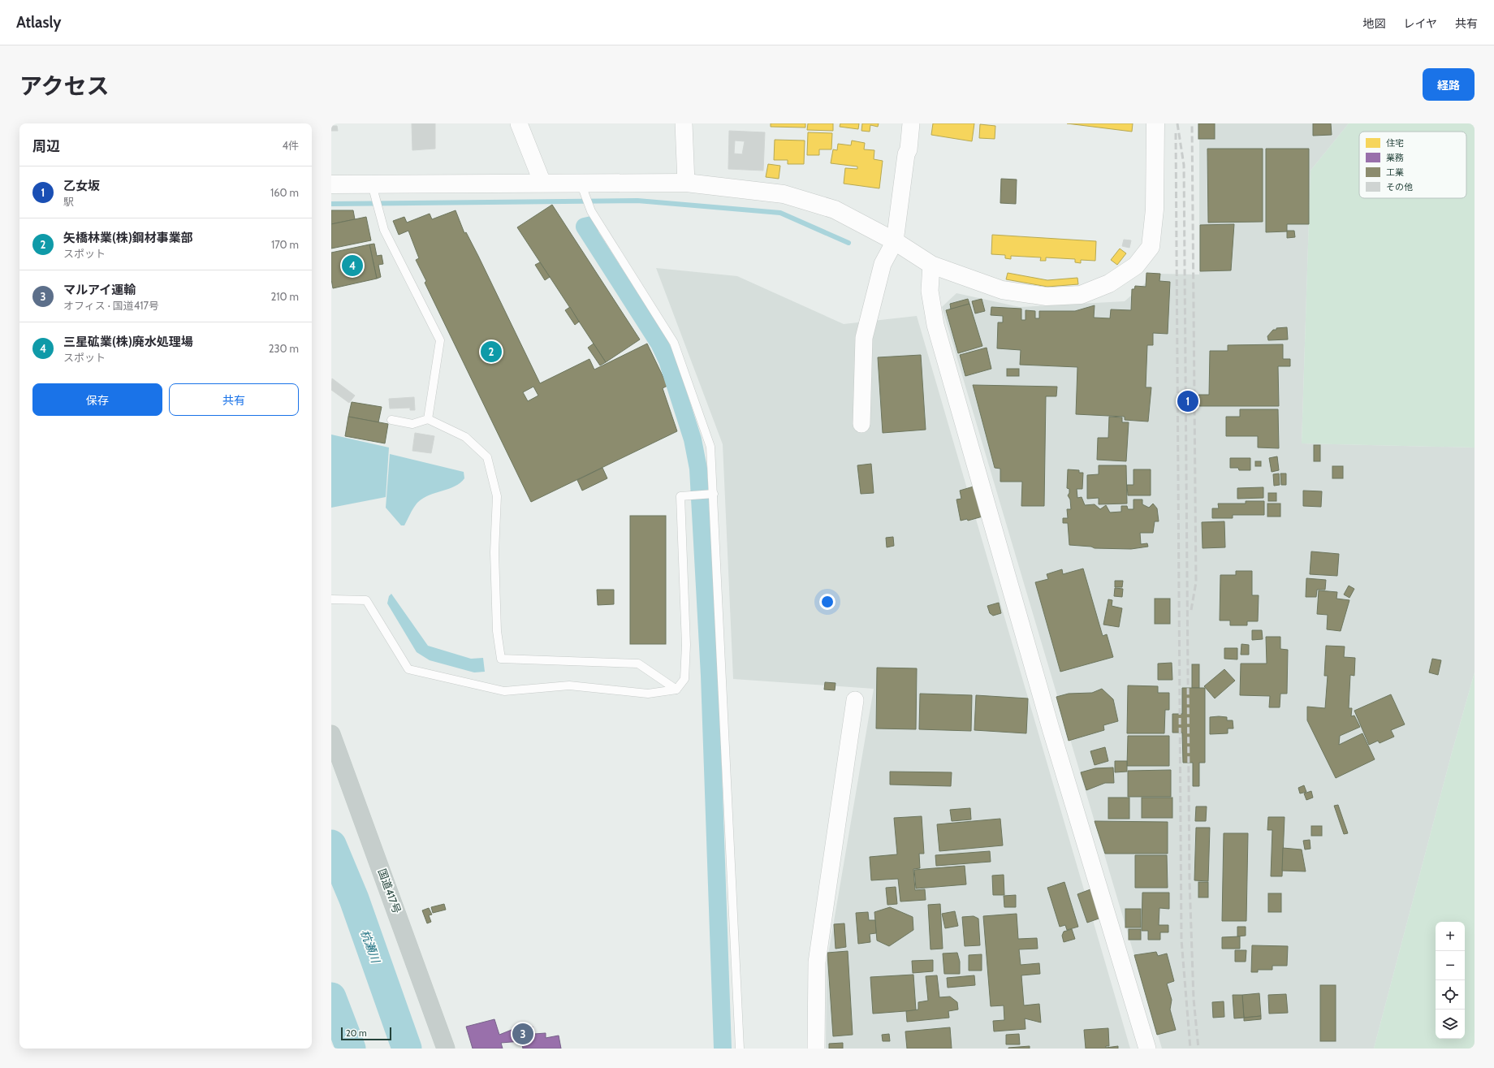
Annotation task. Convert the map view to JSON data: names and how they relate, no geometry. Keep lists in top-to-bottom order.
{
  "streets": {
    "highway": ["国道417号"]
  },
  "water": ["杭瀬川"],
  "legend": [
    "住宅",
    "業務",
    "工業",
    "その他"
  ],
  "scale_bar": "20 m",
  "page": {
    "header": "Atlasly",
    "nav": ["地図", "レイヤ", "共有"],
    "title": "アクセス",
    "buttons": [
      "経路",
      ["保存", "共有"]
    ],
    "heading": ["周辺", "4件"],
    "list": [
      {
        "mark": "1",
        "name": "乙女坂",
        "note": "駅",
        "value": "160 m"
      },
      {
        "mark": "2",
        "name": "矢橋林業(株)鋼材事業部",
        "note": "スポット",
        "value": "170 m"
      },
      {
        "mark": "3",
        "name": "マルアイ運輸",
        "note": "オフィス · 国道417号",
        "value": "210 m"
      },
      {
        "mark": "4",
        "name": "三星砿業(株)廃水処理場",
        "note": "スポット",
        "value": "230 m"
      }
    ],
    "pins": [
      "4",
      "2",
      "1",
      "3"
    ],
    "map_buttons": ["+", "−"],
    "scale": "20 m"
  }
}
